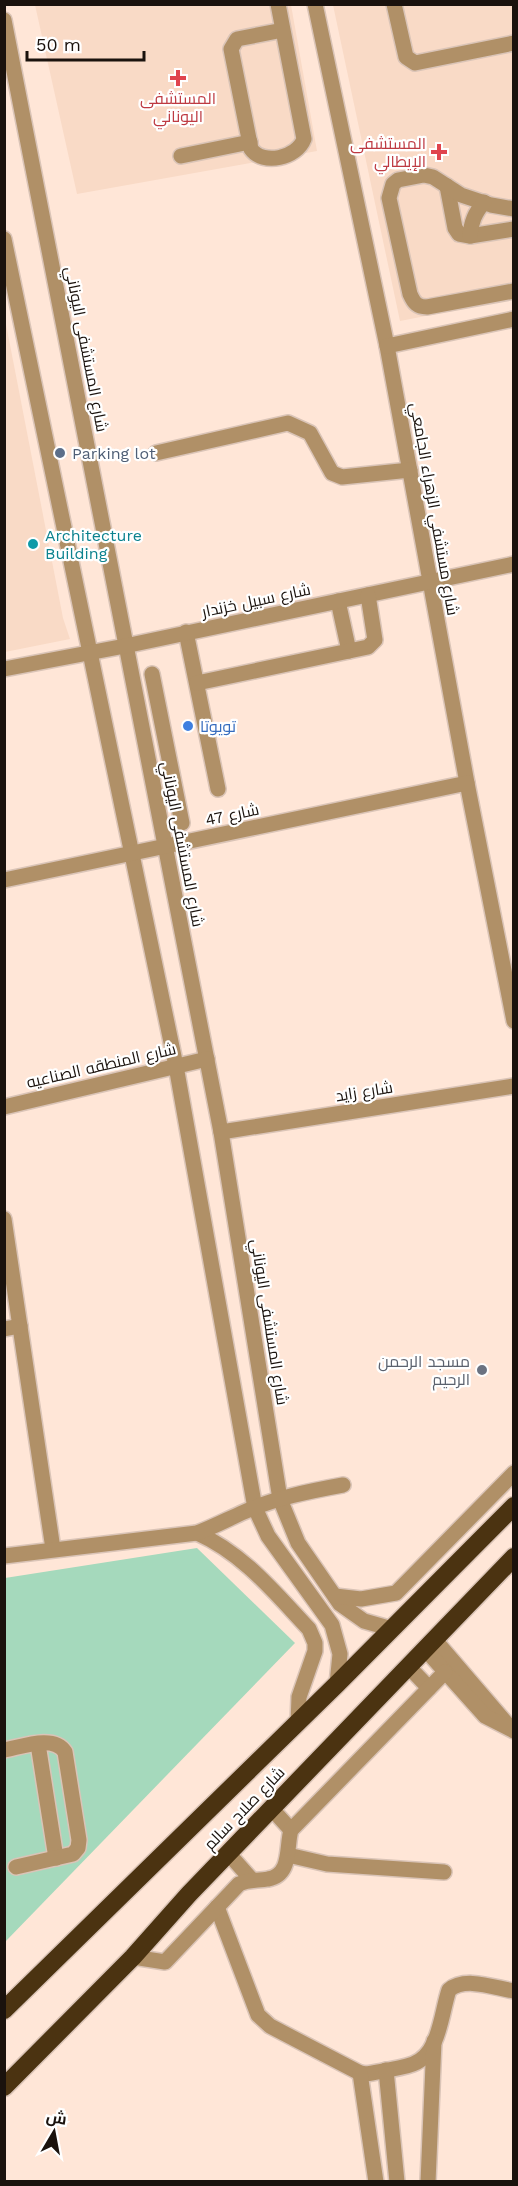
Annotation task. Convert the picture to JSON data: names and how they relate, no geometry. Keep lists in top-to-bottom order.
{
  "streets": {
    "highway": ["شارع صلاح سالم"],
    "street": [
      "شارع المستشفى اليوناني",
      "شارع مستشفي الزهراء الجامعي",
      "شارع سبيل خزندار",
      "شارع 47",
      "شارع المنطقه الصناعيه",
      "شارع زايد"
    ]
  },
  "crossings": [
    ["شارع المستشفى اليوناني", "شارع سبيل خزندار"],
    ["شارع المستشفى اليوناني", "شارع 47"],
    ["شارع المستشفى اليوناني", "شارع المنطقه الصناعيه"],
    ["شارع المستشفى اليوناني", "شارع زايد"],
    ["شارع المستشفى اليوناني", "شارع صلاح سالم"],
    ["شارع مستشفي الزهراء الجامعي", "شارع سبيل خزندار"],
    ["شارع مستشفي الزهراء الجامعي", "شارع 47"]
  ],
  "places": {
    "health": ["المستشفى اليوناني", "المستشفى الإيطالي"],
    "other": [
      "Parking lot",
      "Architecture Building",
      "تويوتا",
      "مسجد الرحمن الرحيم"
    ]
  },
  "scale_bar": "50 m",
  "north": "top"
}
